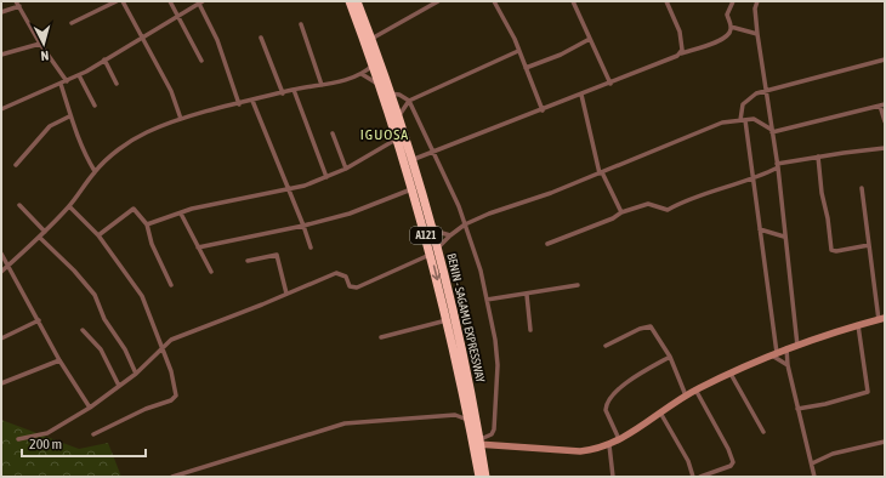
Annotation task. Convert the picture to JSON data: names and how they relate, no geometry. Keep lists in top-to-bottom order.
{
  "streets": {
    "highway": ["A121", "BENIN - SAGAMU EXPRESSWAY"]
  },
  "crossings": [
    ["A121", "BENIN - SAGAMU EXPRESSWAY"]
  ],
  "districts": ["IGUOSA"],
  "scale_bar": "200 m",
  "north": "bottom"
}
